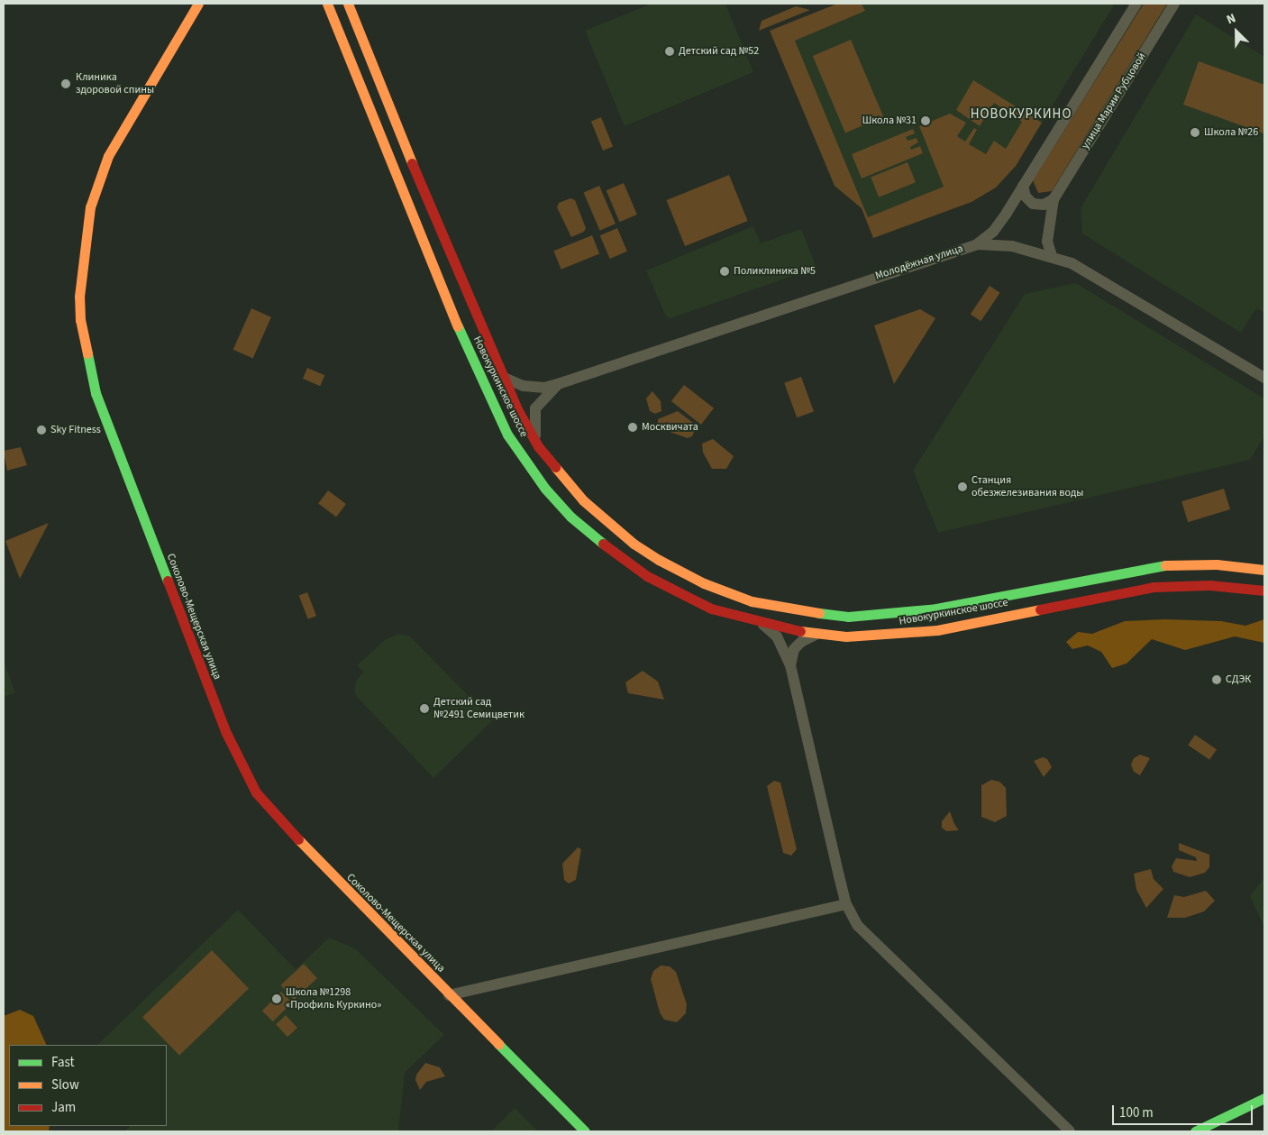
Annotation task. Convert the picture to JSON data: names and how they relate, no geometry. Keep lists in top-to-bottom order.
{
  "streets": {
    "main road": ["Новокуркинское шоссе", "Соколово-Мещерская улица"],
    "street": ["улица Марии Рубцовой", "Молодёжная улица"]
  },
  "crossings": [
    ["Молодёжная улица", "Новокуркинское шоссе"]
  ],
  "districts": ["НОВОКУРКИНО"],
  "places": [
    "Детский сад №52",
    "Клиника здоровой спины",
    "Школа №31",
    "Школа №26",
    "Поликлиника №5",
    "Москвичата",
    "Sky Fitness",
    "Станция обезжелезивания воды",
    "СДЭК",
    "Детский сад №2491 Семицветик",
    "Школа №1298 «Профиль Куркино»"
  ],
  "legend": ["Fast", "Slow", "Jam"],
  "scale_bar": "100 m",
  "north": "top left"
}
